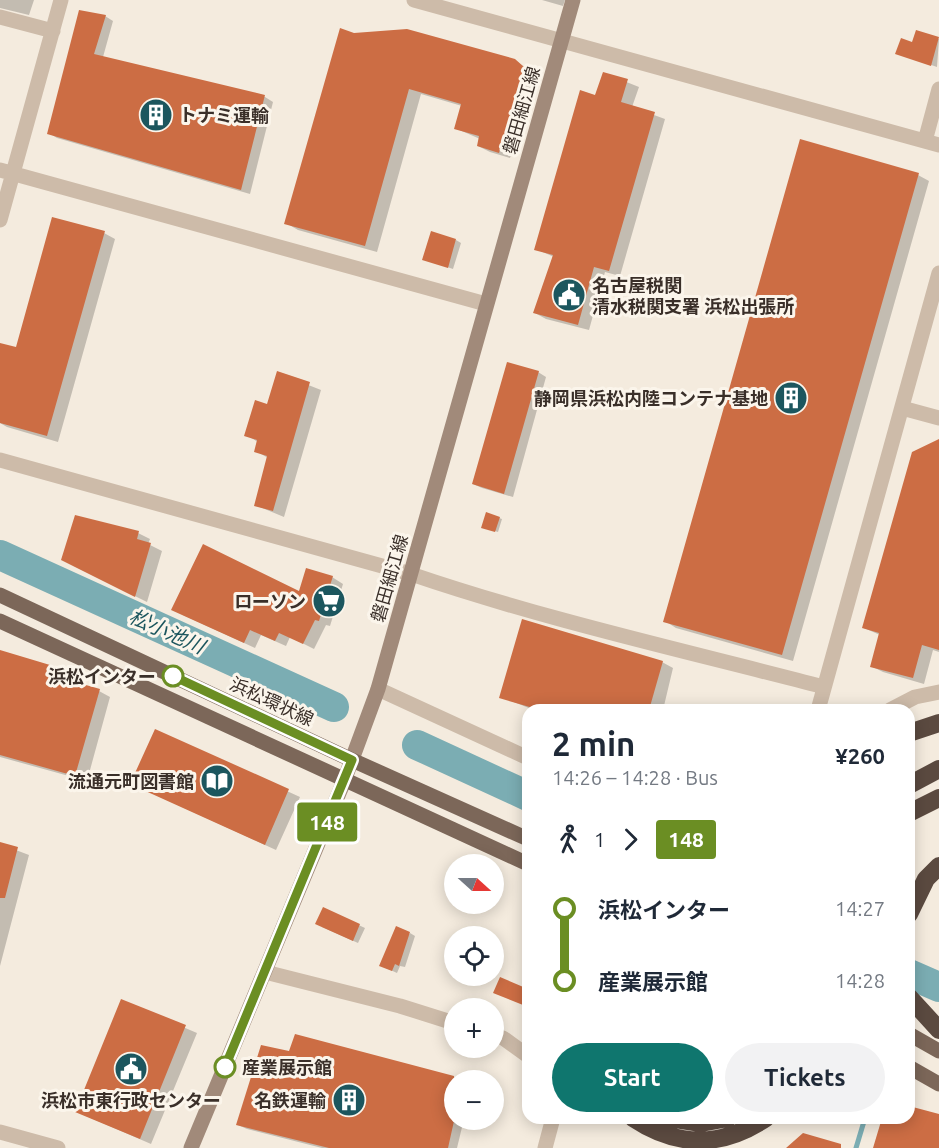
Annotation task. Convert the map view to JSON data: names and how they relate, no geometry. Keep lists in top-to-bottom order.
{
  "streets": {
    "main road": ["磐田細江線", "浜松環状線"]
  },
  "crossings": [
    ["磐田細江線", "浜松環状線"]
  ],
  "water": ["松小池川"],
  "places": {
    "building": ["トナミ運輸", "静岡県浜松内陸コンテナ基地", "名鉄運輸"],
    "public building": ["名古屋税関 清水税関支署 浜松出張所", "浜松市東行政センター"],
    "supermarket": ["ローソン"],
    "other": ["浜松インター", "産業展示館"],
    "library": ["流通元町図書館"]
  },
  "lines": ["bus line 148"],
  "north": "right",
  "page": {
    "on_map": "148",
    "heading": ["2 min", "14:26 – 14:28 · Bus", "¥260"],
    "legs": ["1", "148"],
    "map_buttons": ["+", "−"],
    "list": [
      {
        "name": "浜松インター",
        "value": "14:27"
      },
      {
        "name": "産業展示館",
        "value": "14:28"
      }
    ],
    "buttons": ["Start", "Tickets"]
  }
}
